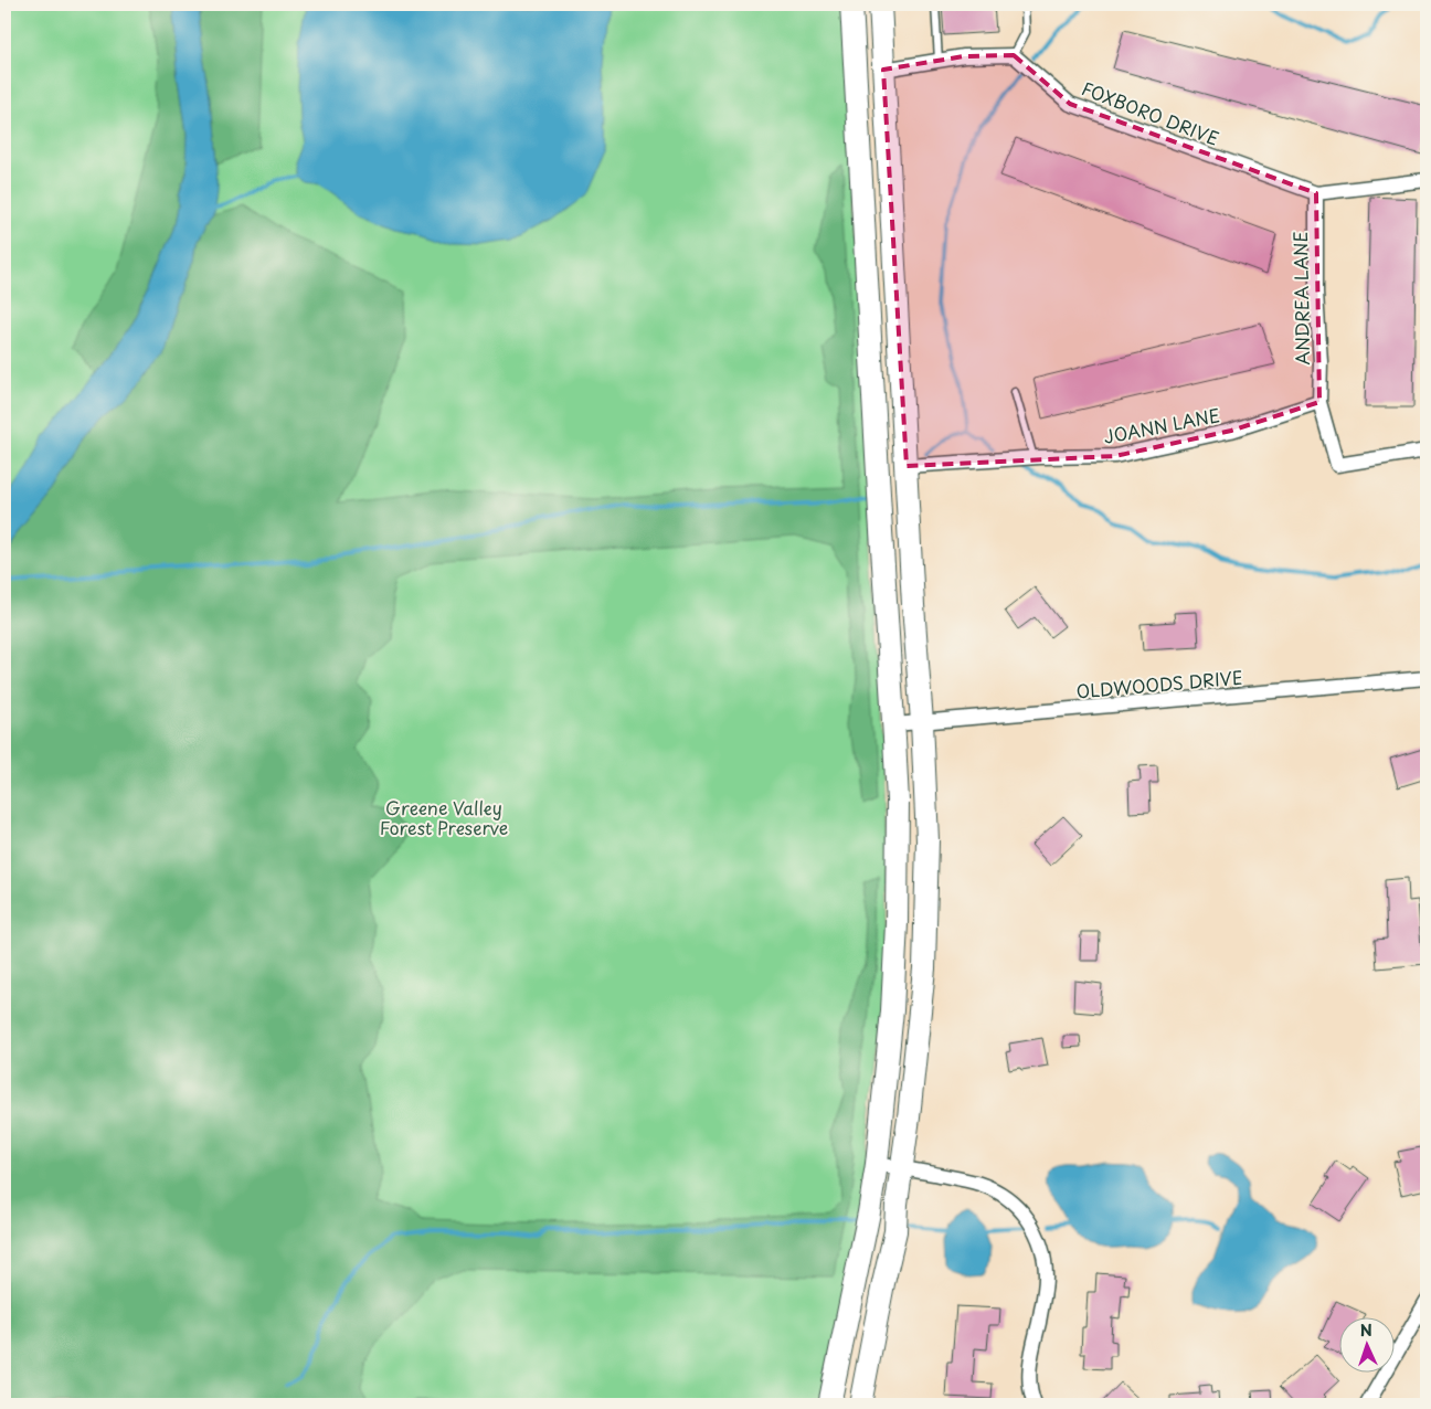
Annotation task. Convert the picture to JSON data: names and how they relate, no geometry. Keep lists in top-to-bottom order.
{
  "streets": {
    "street": [
      "FOXBORO DRIVE",
      "ANDREA LANE",
      "JOANN LANE",
      "OLDWOODS DRIVE"
    ]
  },
  "crossings": [
    ["FOXBORO DRIVE", "ANDREA LANE"],
    ["ANDREA LANE", "JOANN LANE"]
  ],
  "parks": ["Greene Valley Forest Preserve"],
  "north": "top"
}
